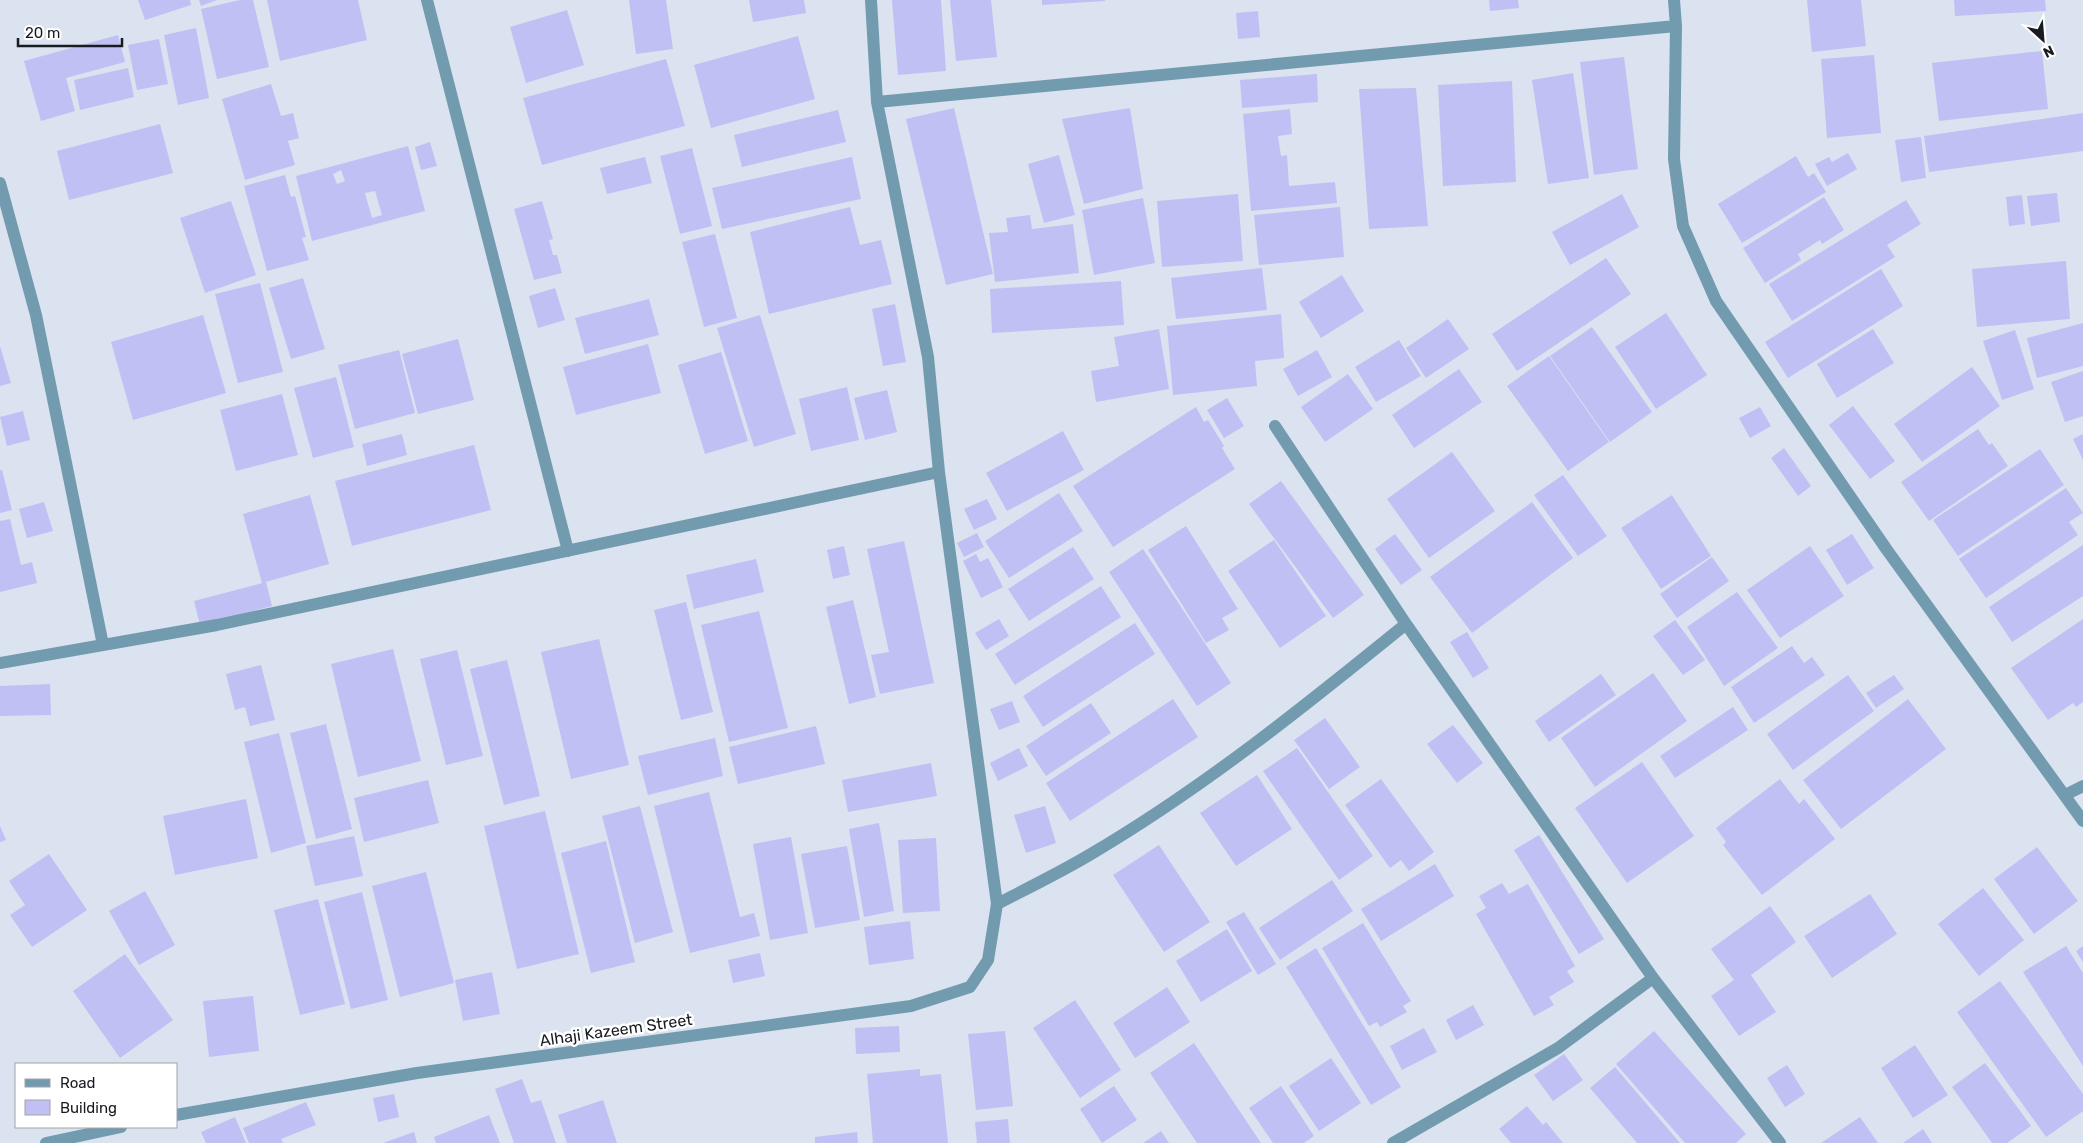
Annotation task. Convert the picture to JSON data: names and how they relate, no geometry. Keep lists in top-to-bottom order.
{
  "streets": {
    "street": ["Alhaji Kazeem Street"]
  },
  "legend": ["Road", "Building"],
  "scale_bar": "20 m",
  "north": "bottom right"
}
